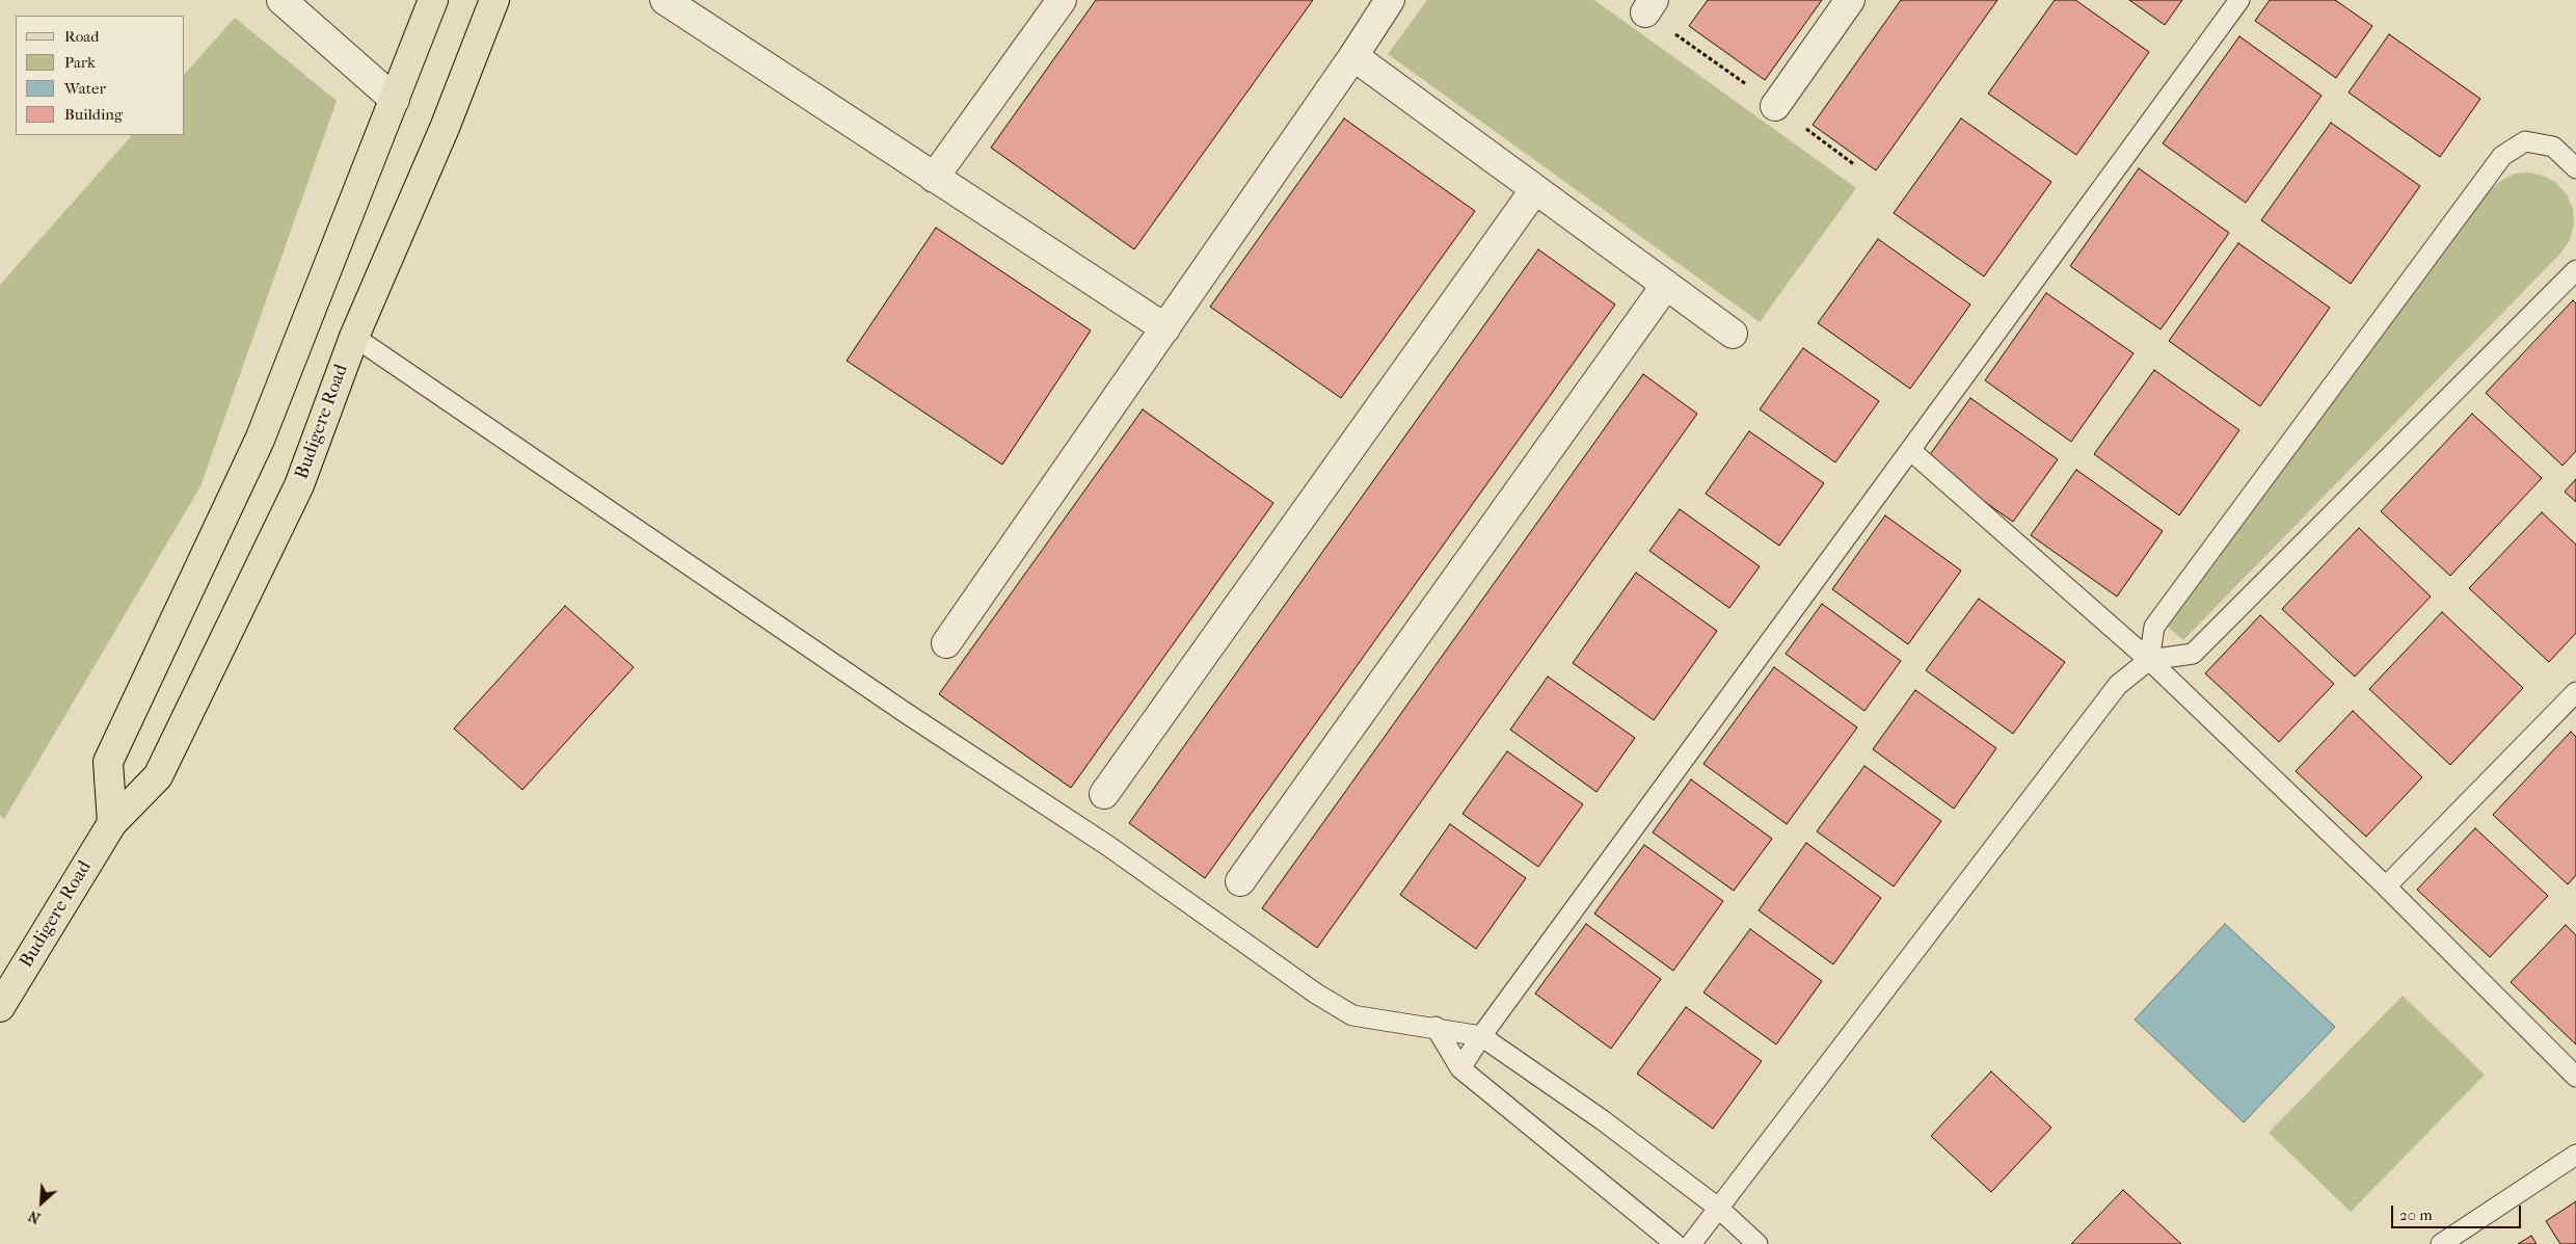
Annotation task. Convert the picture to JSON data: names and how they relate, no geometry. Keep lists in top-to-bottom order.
{
  "streets": {
    "main road": ["Budigere Road"]
  },
  "legend": [
    "Road",
    "Park",
    "Water",
    "Building"
  ],
  "scale_bar": "20 m",
  "north": "bottom left"
}
